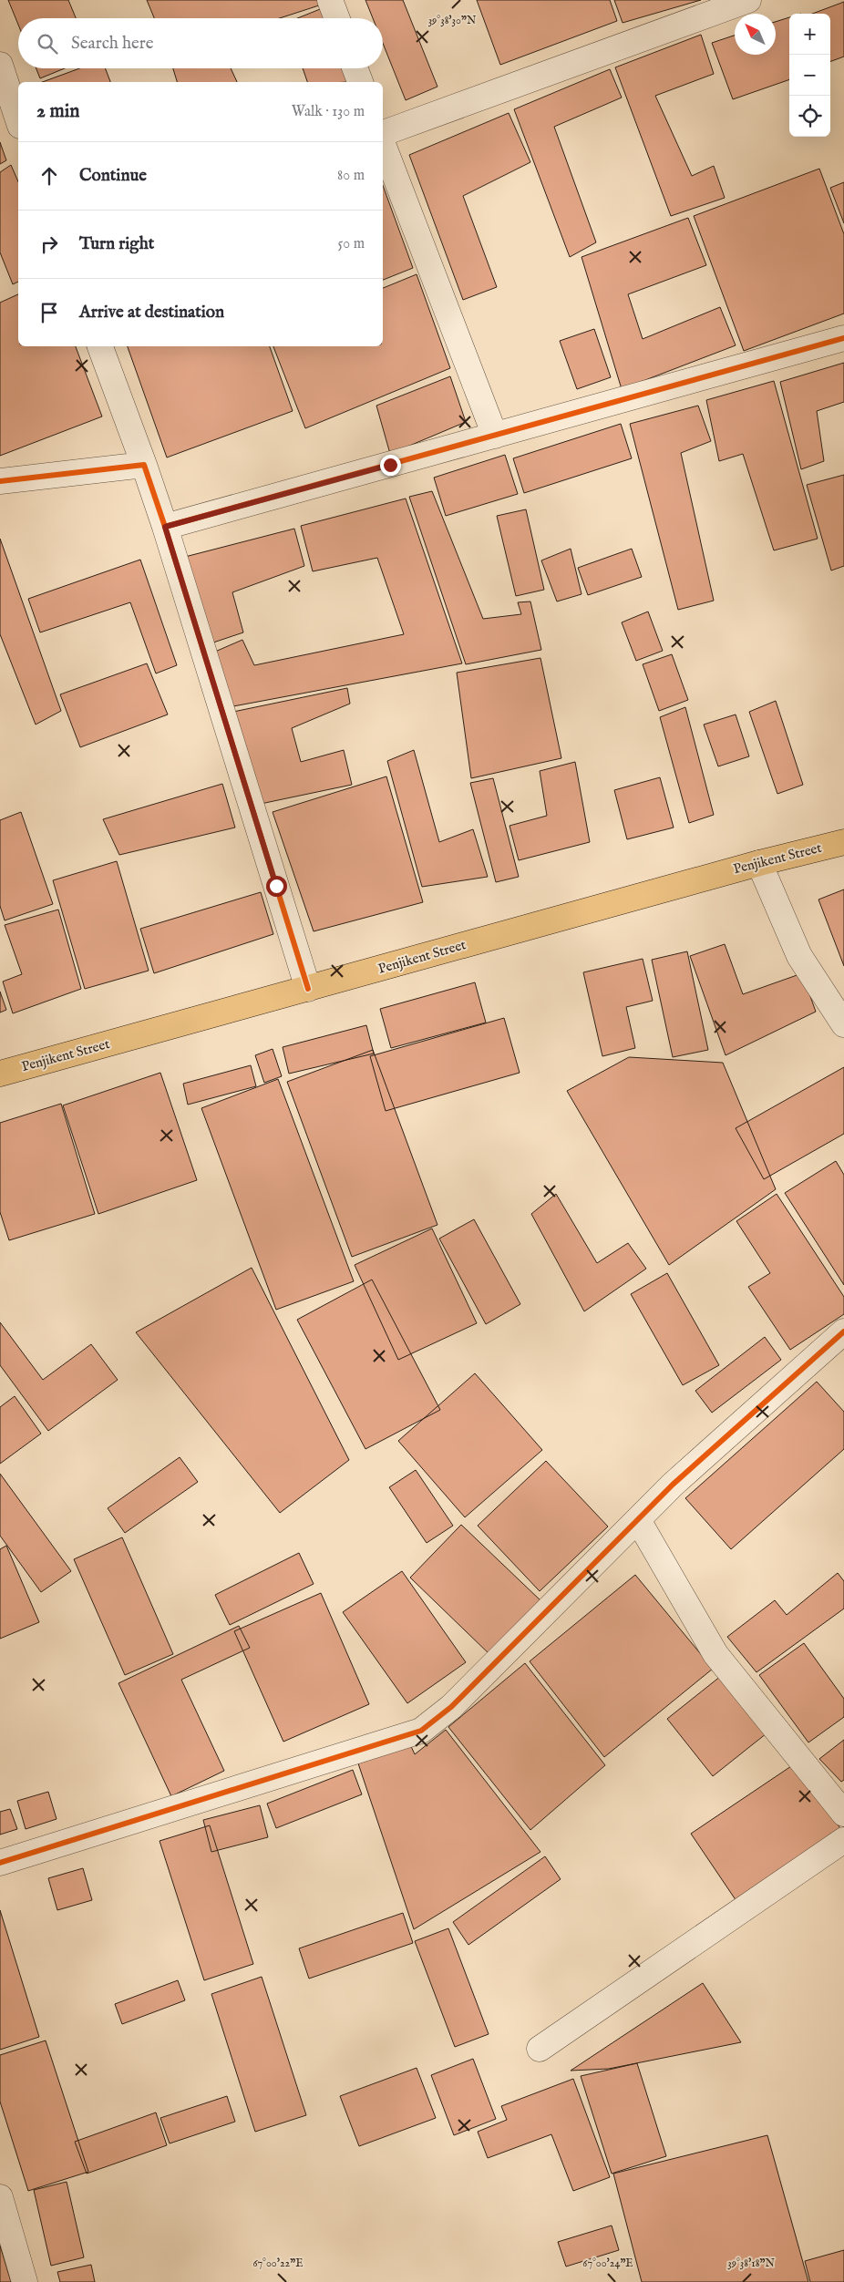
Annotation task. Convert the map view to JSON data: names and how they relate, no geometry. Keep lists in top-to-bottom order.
{
  "streets": {
    "main road": ["Penjikent Street"]
  },
  "north": "top left",
  "page": {
    "map_buttons": ["+", "−"],
    "search": "Search here",
    "heading": ["2 min", "Walk · 130 m"],
    "list": [
      ["Continue", "80 m"],
      ["Turn right", "50 m"],
      "Arrive at destination"
    ]
  },
  "coordinates": [
    "39°38'30\"N",
    "67°00'22\"E",
    "67°00'24\"E",
    "39°38'18\"N"
  ]
}
